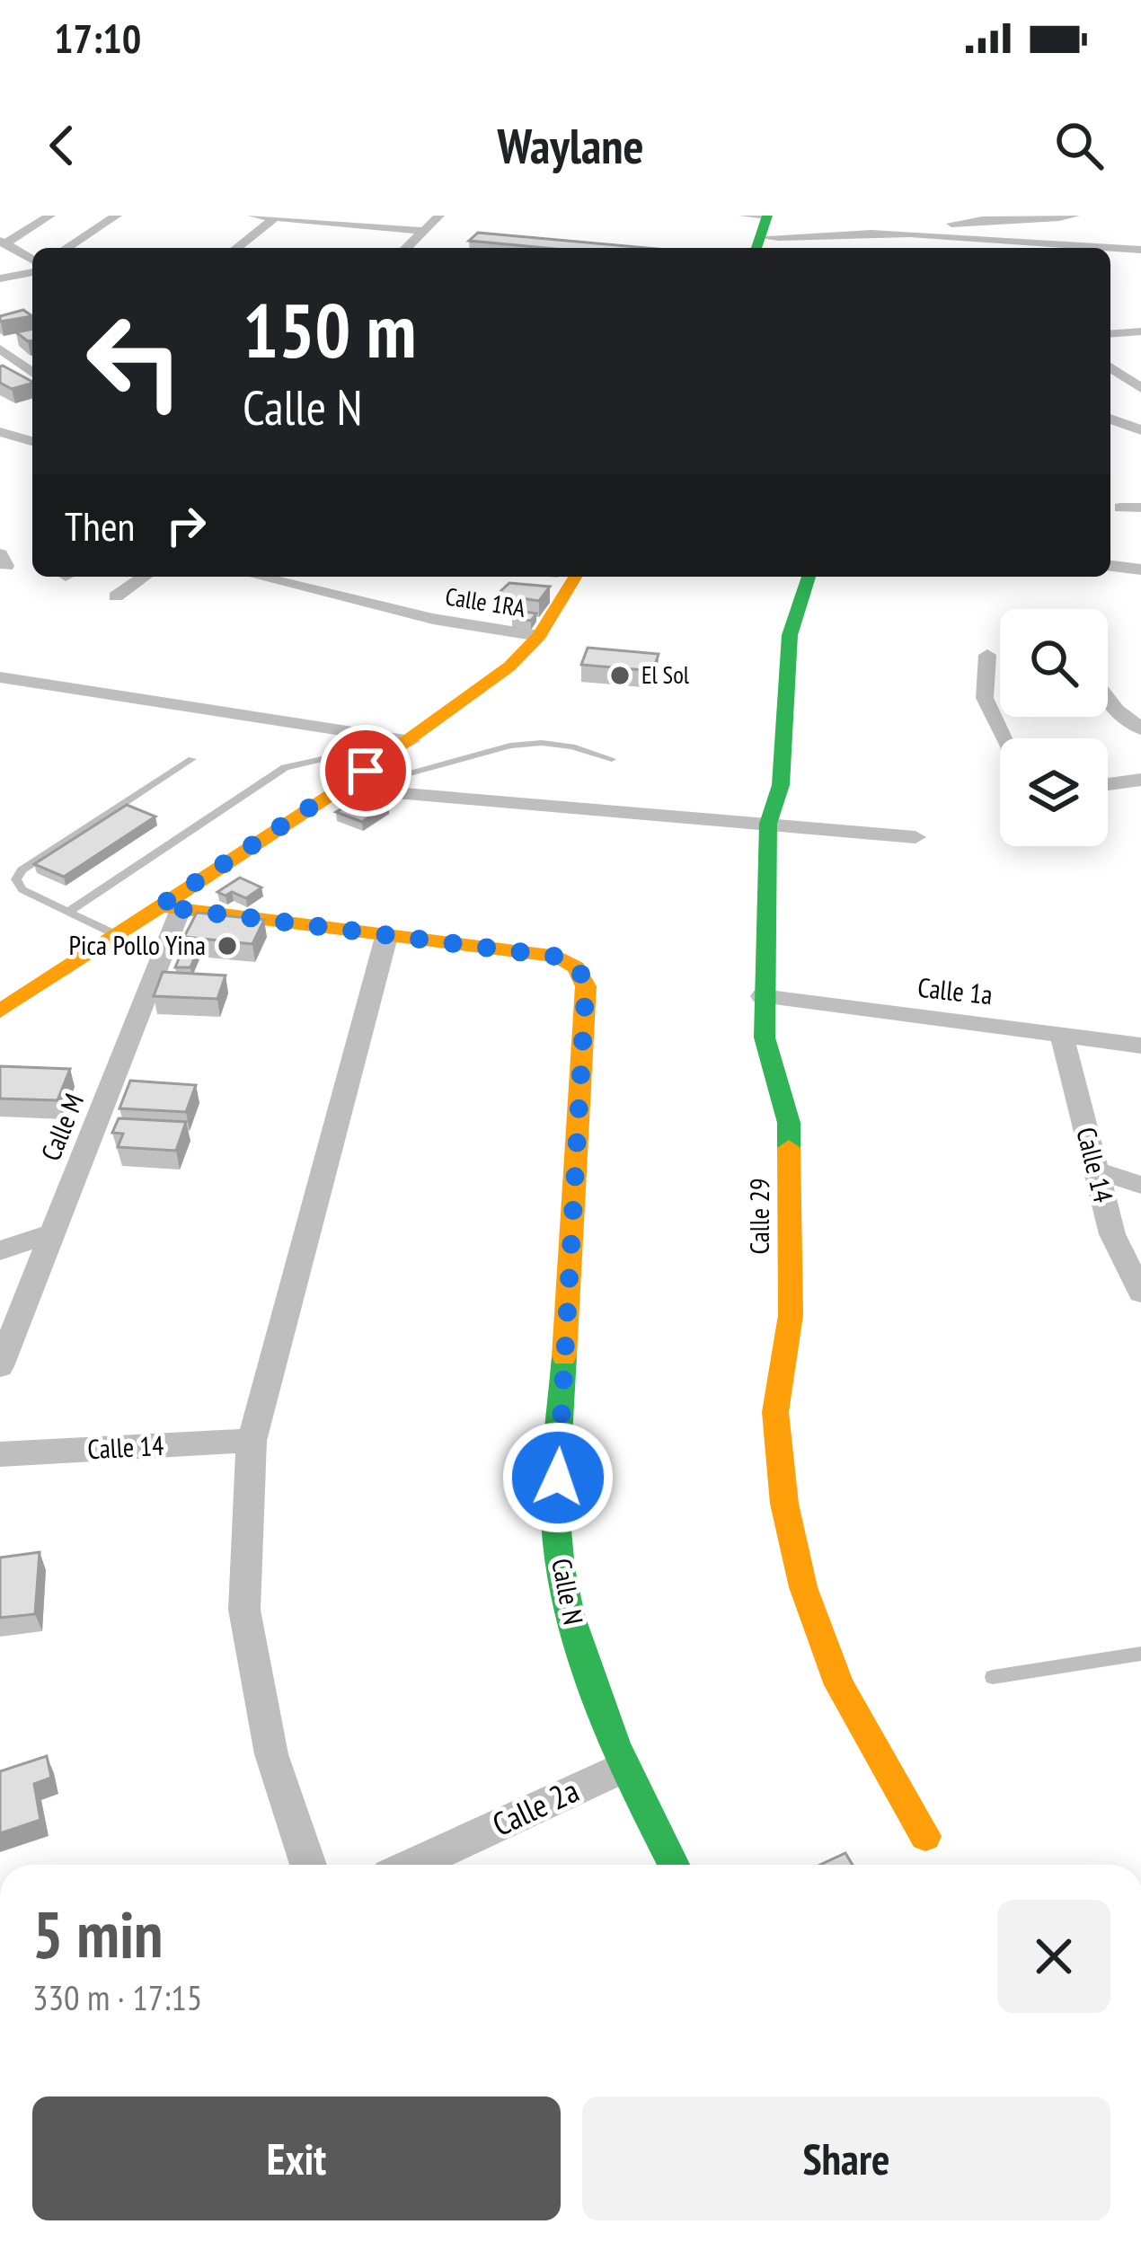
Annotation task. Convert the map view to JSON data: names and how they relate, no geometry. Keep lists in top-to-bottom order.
{
  "streets": {
    "street": [
      "Calle 1RA",
      "Calle 1a",
      "Calle M",
      "Calle 14",
      "Calle 29",
      "Calle N",
      "Calle 2a"
    ]
  },
  "crossings": [
    ["Calle 1a", "Calle 14"],
    ["Calle 1a", "Calle 29"],
    ["Calle M", "Calle N"],
    ["Calle N", "Calle 2a"]
  ],
  "places": ["El Sol", "Pica Pollo Yina"],
  "page": {
    "status": "17:10",
    "header": "Waylane",
    "turn": ["150 m", "Calle N"],
    "then": "Then",
    "heading": ["5 min", "330 m · 17:15"],
    "buttons": ["Exit", "Share"]
  }
}
